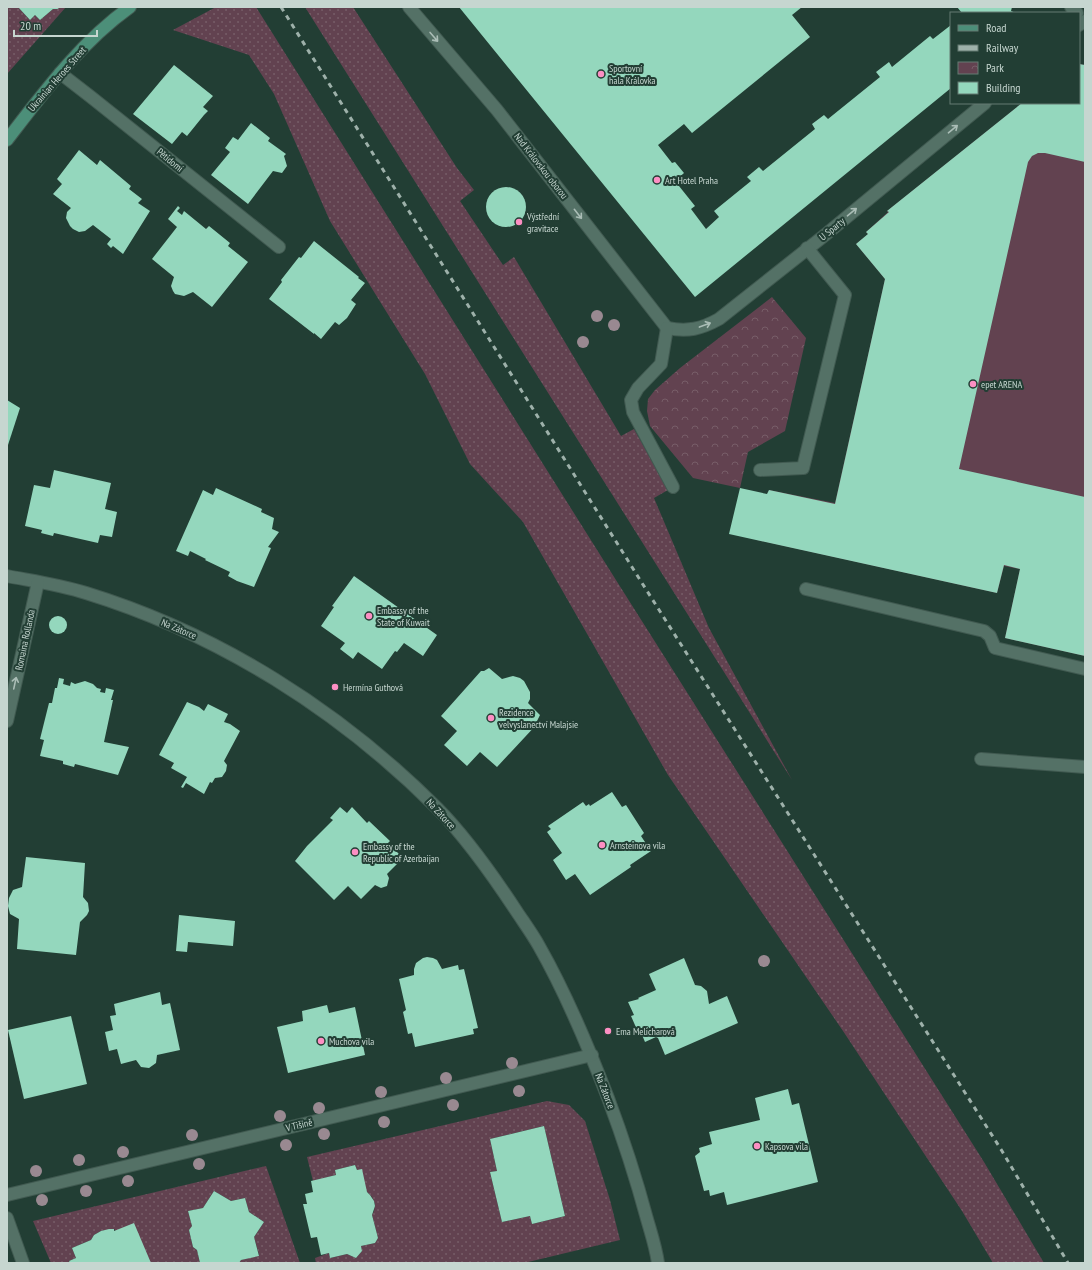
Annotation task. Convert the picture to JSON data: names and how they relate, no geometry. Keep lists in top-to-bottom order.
{
  "streets": {
    "main road": ["Ukrainian Heroes Street"],
    "street": [
      "Pětidomí",
      "Nad Královskou oborou",
      "U Sparty",
      "Na Zátorce",
      "Romaina Rollanda",
      "V Tišině"
    ]
  },
  "crossings": [
    ["Ukrainian Heroes Street", "Pětidomí"],
    ["Nad Královskou oborou", "U Sparty"],
    ["Na Zátorce", "Romaina Rollanda"],
    ["Na Zátorce", "V Tišině"]
  ],
  "one_way": ["Nad Královskou oborou", "U Sparty", "Romaina Rollanda"],
  "places": [
    "Sportovní hala Královka",
    "Art Hotel Praha",
    "Výstřední gravitace",
    "epet ARENA",
    "Embassy of the State of Kuwait",
    "Hermína Guthová",
    "Rezidence velvyslanectví Malajsie",
    "Arnsteinova vila",
    "Embassy of the Republic of Azerbaijan",
    "Ema Melicharová",
    "Muchova vila",
    "Kapsova vila"
  ],
  "legend": [
    "Road",
    "Railway",
    "Park",
    "Building"
  ],
  "scale_bar": "20 m"
}
